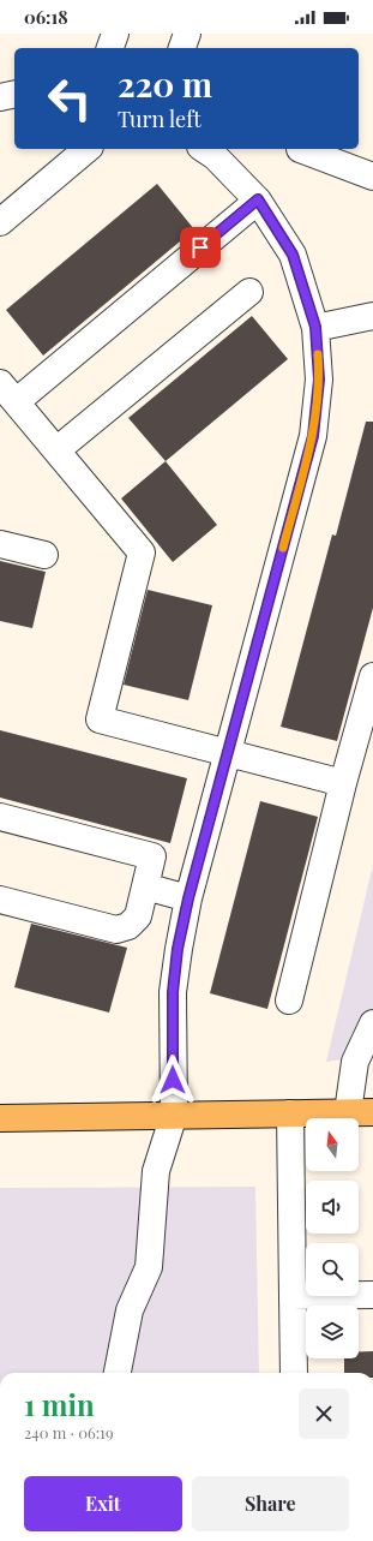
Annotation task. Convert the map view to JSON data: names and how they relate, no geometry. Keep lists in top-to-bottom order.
{
  "north": "top",
  "page": {
    "status": "06:18",
    "turn": ["220 m", "Turn left"],
    "heading": ["1 min", "240 m · 06:19"],
    "buttons": ["Exit", "Share"]
  }
}
